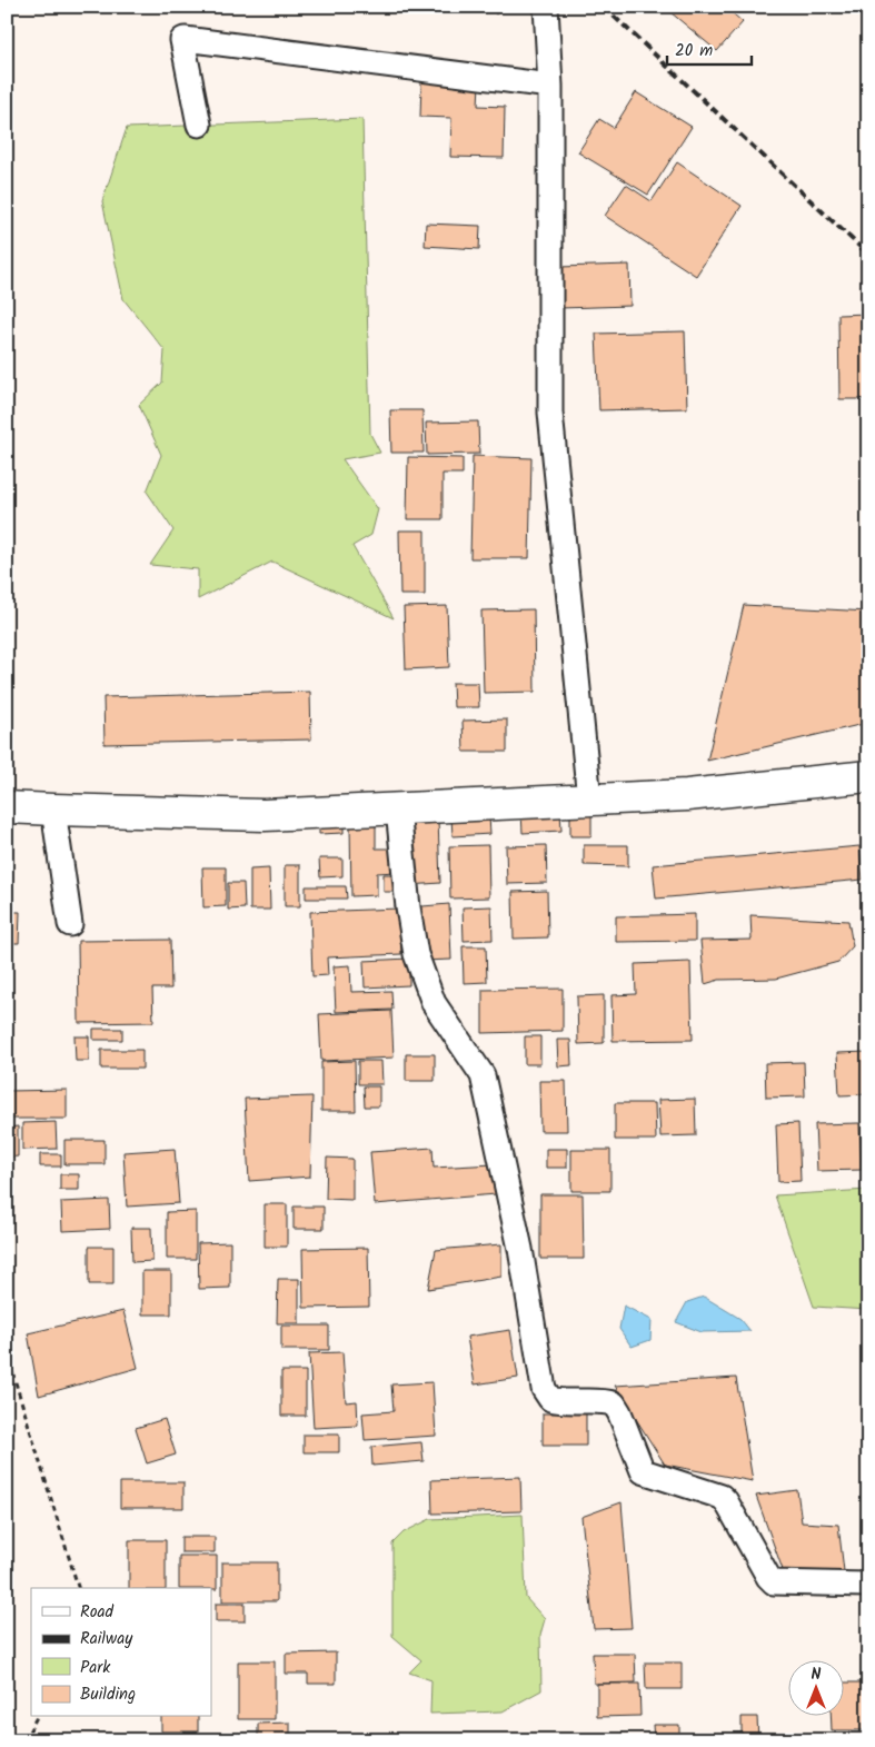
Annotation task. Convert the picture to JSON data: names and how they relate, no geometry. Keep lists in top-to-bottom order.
{
  "legend": [
    "Road",
    "Railway",
    "Park",
    "Building"
  ],
  "scale_bar": "20 m",
  "north": "top"
}
